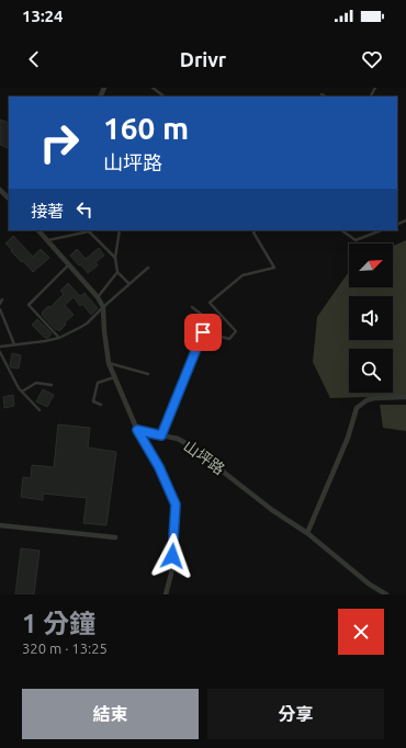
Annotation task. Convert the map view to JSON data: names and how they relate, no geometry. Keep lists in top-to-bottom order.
{
  "streets": {
    "street": ["山坪路"]
  },
  "north": "top right",
  "page": {
    "status": "13:24",
    "header": "Drivr",
    "turn": ["160 m", "山坪路"],
    "then": "接著",
    "heading": ["1 分鐘", "320 m · 13:25"],
    "buttons": ["結束", "分享"]
  }
}
